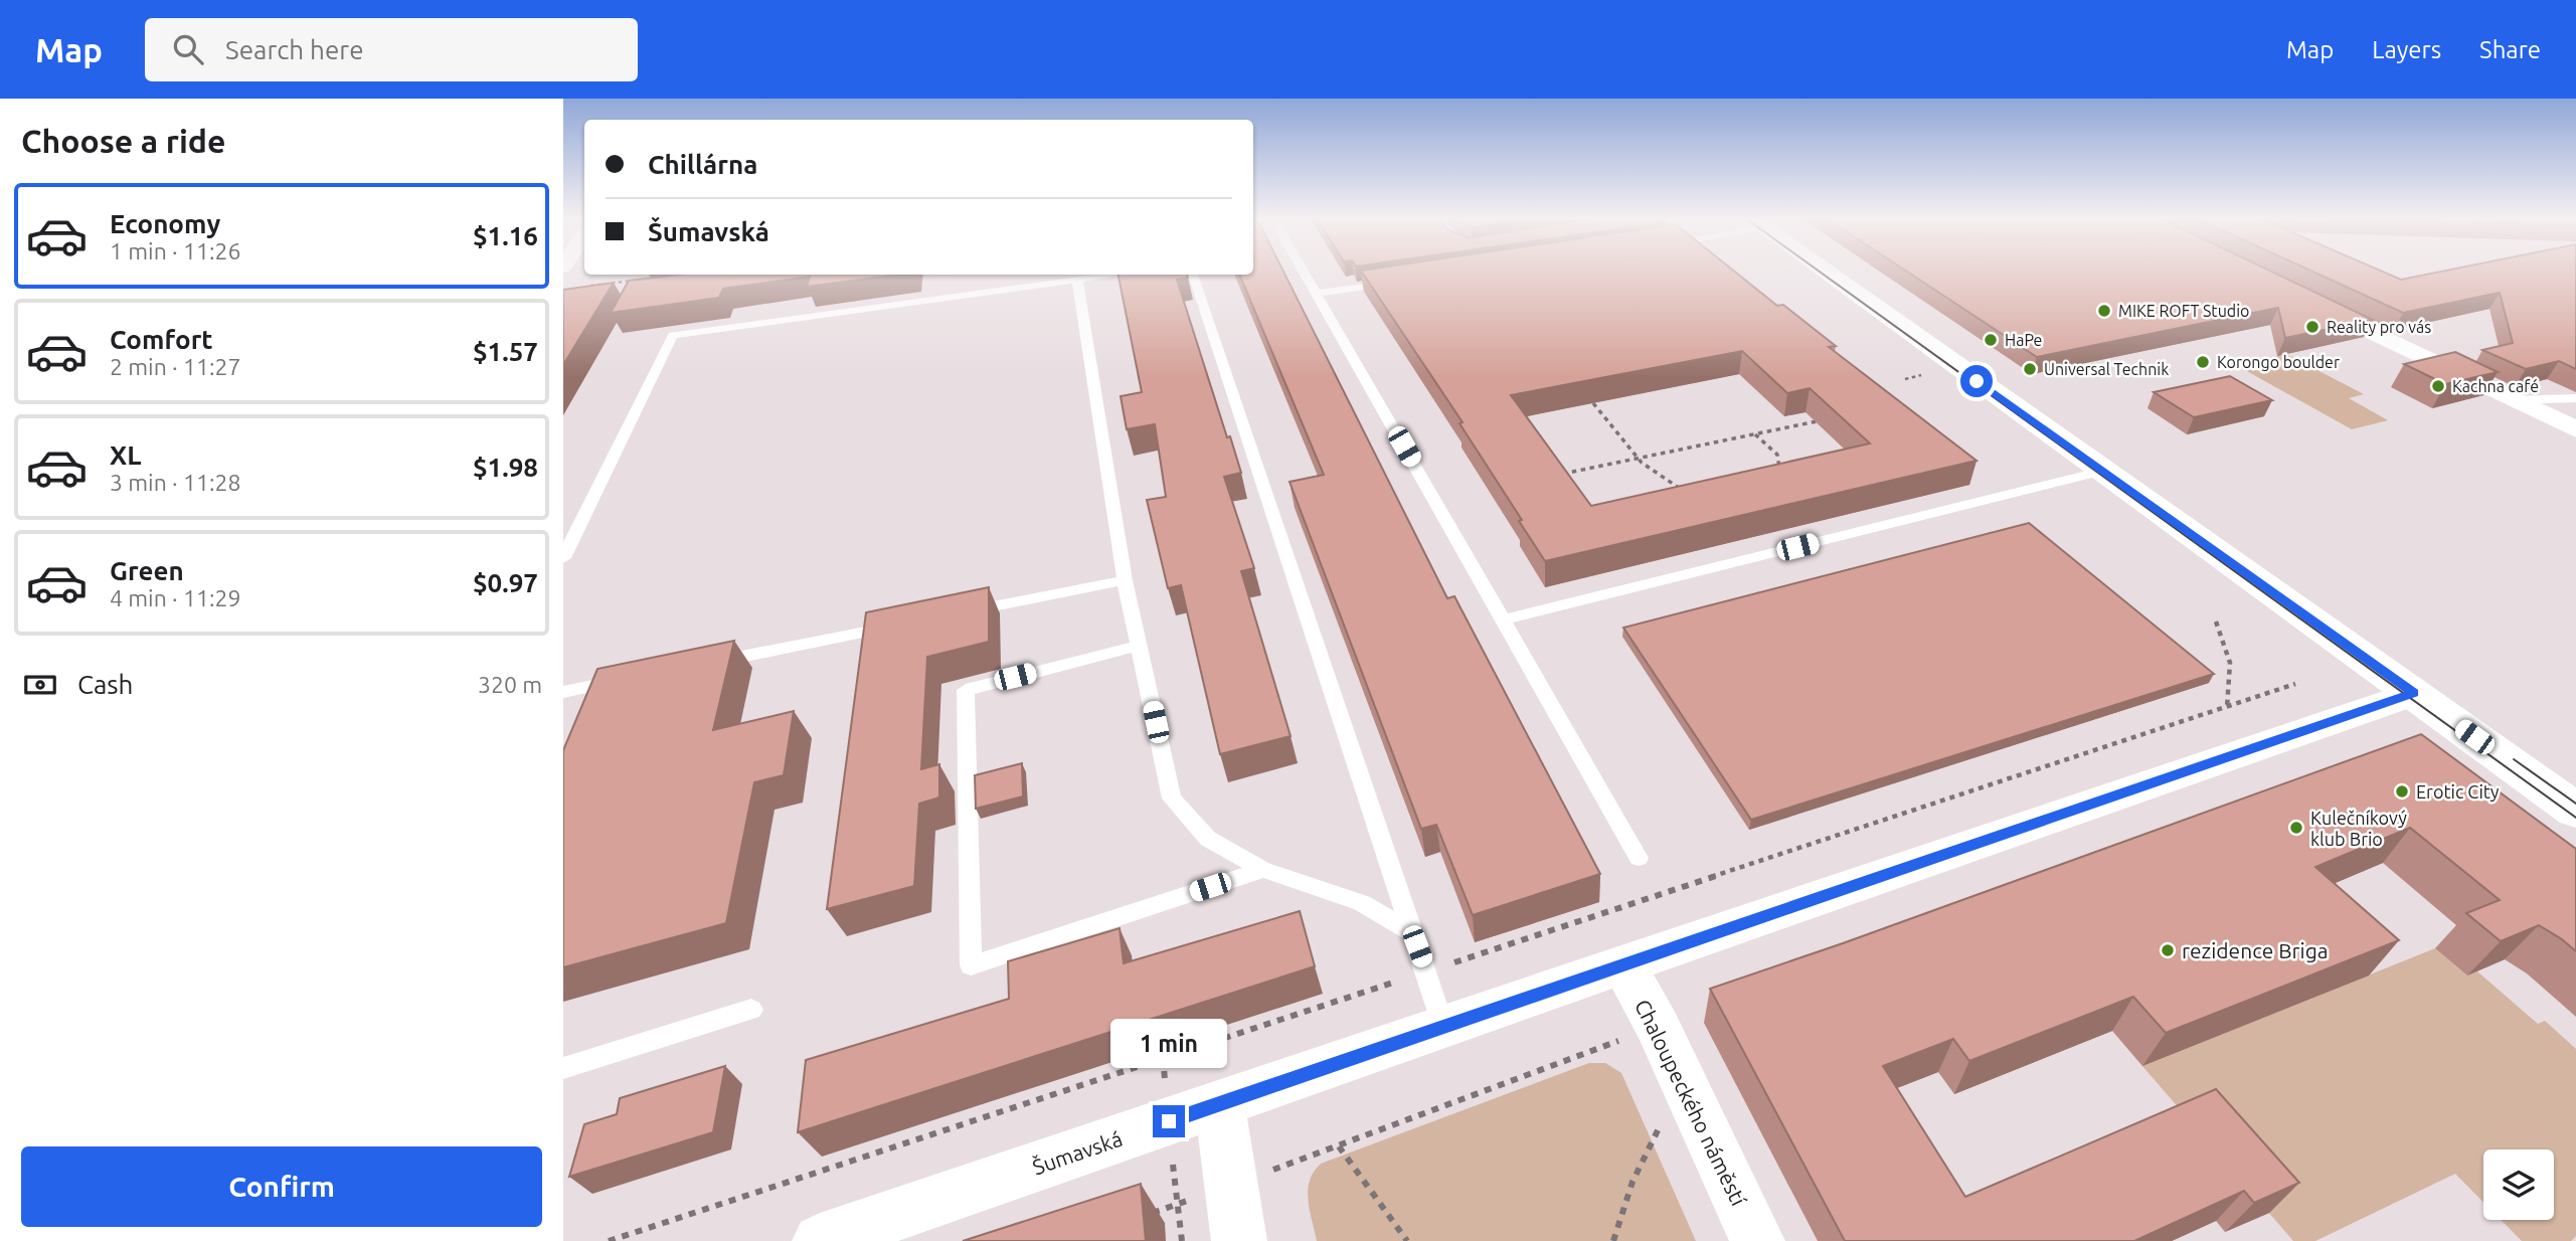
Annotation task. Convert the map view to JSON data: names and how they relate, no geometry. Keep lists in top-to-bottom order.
{
  "streets": {
    "street": ["Chaloupeckého náměstí", "Šumavská"]
  },
  "crossings": [
    ["Chaloupeckého náměstí", "Šumavská"]
  ],
  "places": [
    "MIKE ROFT Studio",
    "Reality pro vás",
    "HaPe",
    "Korongo boulder",
    "Universal Technik",
    "Kachna café",
    "Erotic City",
    "Kulečníkový klub Brio",
    "rezidence Briga"
  ],
  "page": {
    "header": "Map",
    "search": "Search here",
    "nav": ["Map", "Layers", "Share"],
    "heading": "Choose a ride",
    "banner": ["Chillárna", "Šumavská"],
    "list": [
      {
        "name": "Economy",
        "note": "1 min · 11:26",
        "value": "$1.16"
      },
      {
        "name": "Comfort",
        "note": "2 min · 11:27",
        "value": "$1.57"
      },
      {
        "name": "XL",
        "note": "3 min · 11:28",
        "value": "$1.98"
      },
      {
        "name": "Green",
        "note": "4 min · 11:29",
        "value": "$0.97"
      }
    ],
    "pay": ["Cash", "320 m"],
    "bubble": "1 min",
    "buttons": "Confirm"
  }
}
